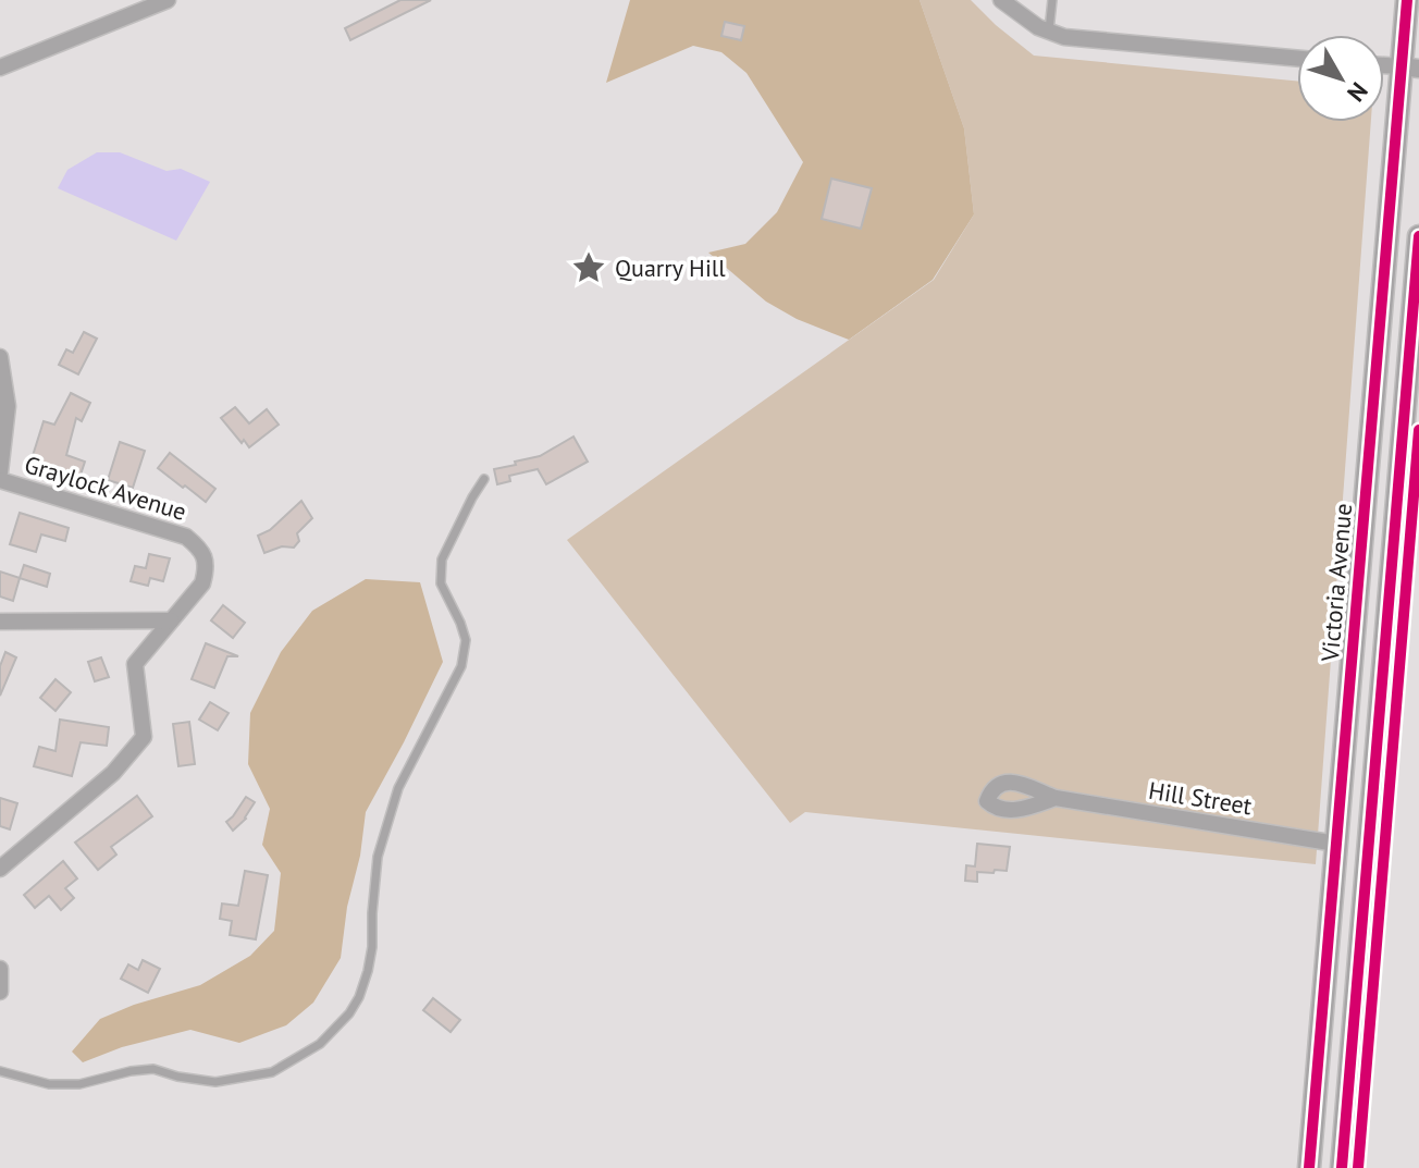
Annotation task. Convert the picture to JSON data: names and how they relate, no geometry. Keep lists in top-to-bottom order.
{
  "streets": {
    "main road": ["Victoria Avenue"],
    "street": ["Graylock Avenue", "Hill Street"]
  },
  "crossings": [
    ["Victoria Avenue", "Hill Street"]
  ],
  "places": {
    "place": ["Quarry Hill"]
  },
  "north": "bottom right"
}
